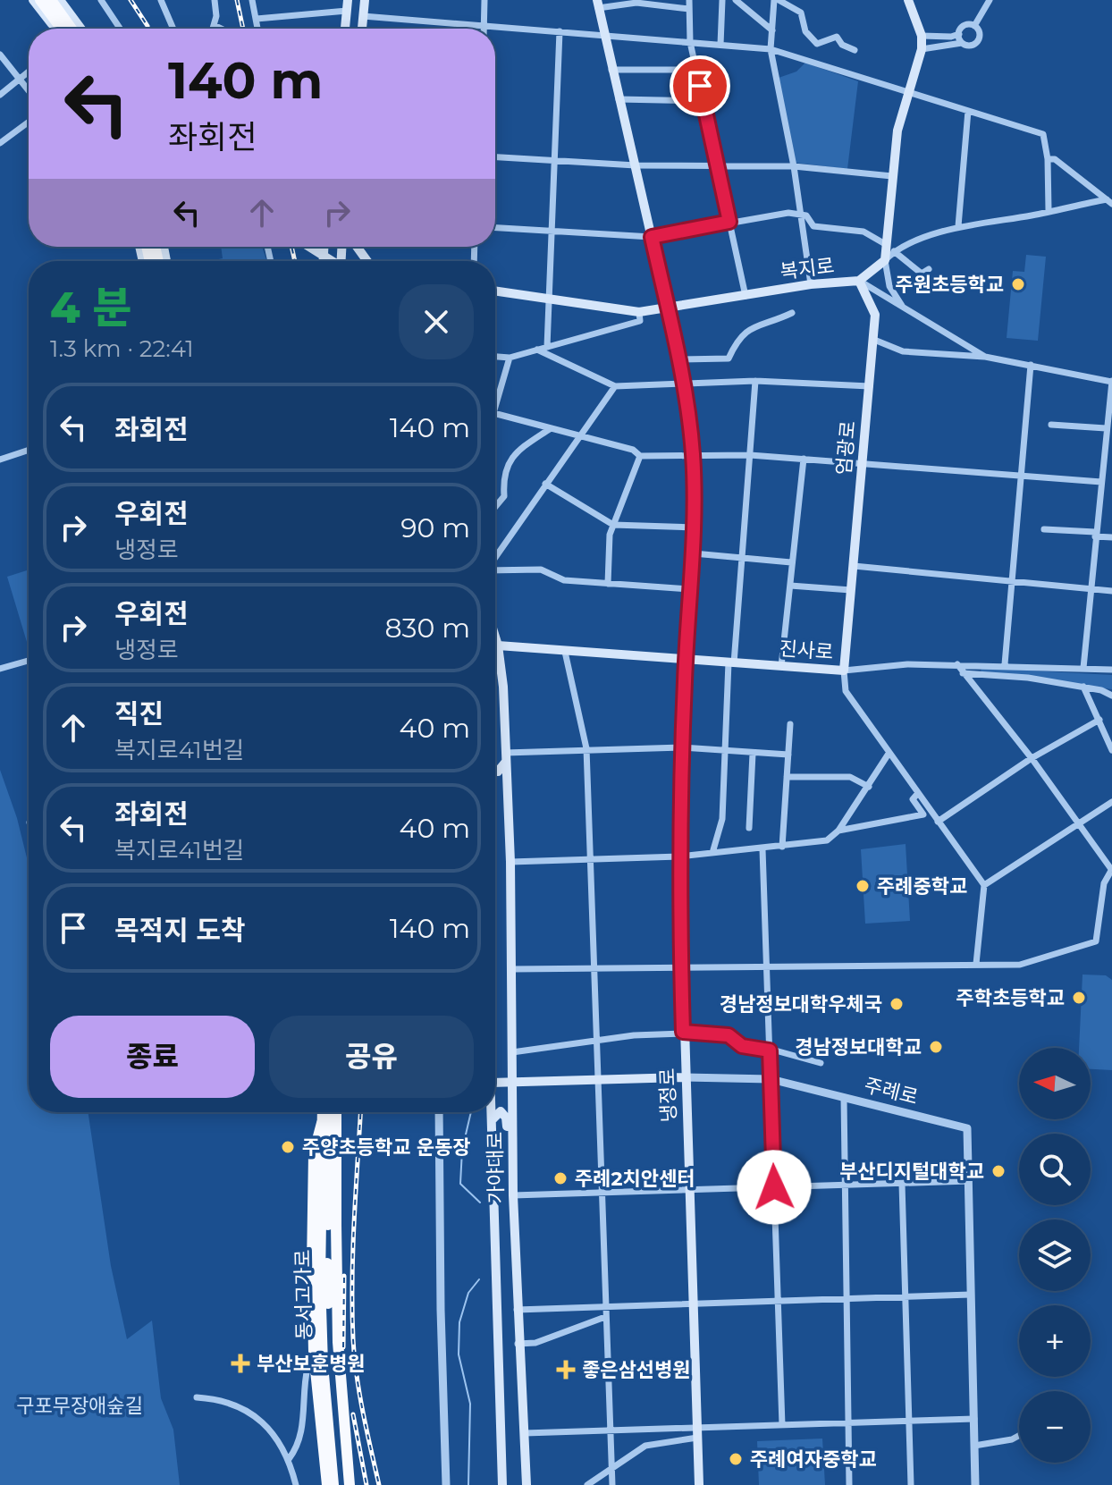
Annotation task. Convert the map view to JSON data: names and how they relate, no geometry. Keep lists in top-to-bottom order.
{
  "streets": {
    "highway": ["동서고가로"],
    "main road": [
      "복지로",
      "엄광로",
      "진사로",
      "주례로",
      "냉정로",
      "가야대로"
    ]
  },
  "crossings": [
    ["복지로", "엄광로"],
    ["복지로", "냉정로"],
    ["엄광로", "진사로"],
    ["진사로", "냉정로"],
    ["진사로", "가야대로"],
    ["주례로", "냉정로"],
    ["주례로", "가야대로"]
  ],
  "parks": ["구포무장애숲길"],
  "places": {
    "other": [
      "주원초등학교",
      "주례중학교",
      "주학초등학교",
      "경남정보대학우체국",
      "경남정보대학교",
      "주양초등학교 운동장",
      "부산디지털대학교",
      "주례2치안센터",
      "주례여자중학교"
    ],
    "health": ["부산보훈병원", "좋은삼선병원"]
  },
  "north": "left",
  "page": {
    "turn": ["140 m", "좌회전"],
    "heading": ["4 분", "1.3 km · 22:41"],
    "list": [
      {
        "name": "좌회전",
        "value": "140 m"
      },
      {
        "name": "우회전",
        "note": "냉정로",
        "value": "90 m"
      },
      {
        "name": "우회전",
        "note": "냉정로",
        "value": "830 m"
      },
      {
        "name": "직진",
        "note": "복지로41번길",
        "value": "40 m"
      },
      {
        "name": "좌회전",
        "note": "복지로41번길",
        "value": "40 m"
      },
      {
        "name": "목적지 도착",
        "value": "140 m"
      }
    ],
    "buttons": ["종료", "공유"],
    "map_buttons": ["+", "−"]
  }
}
